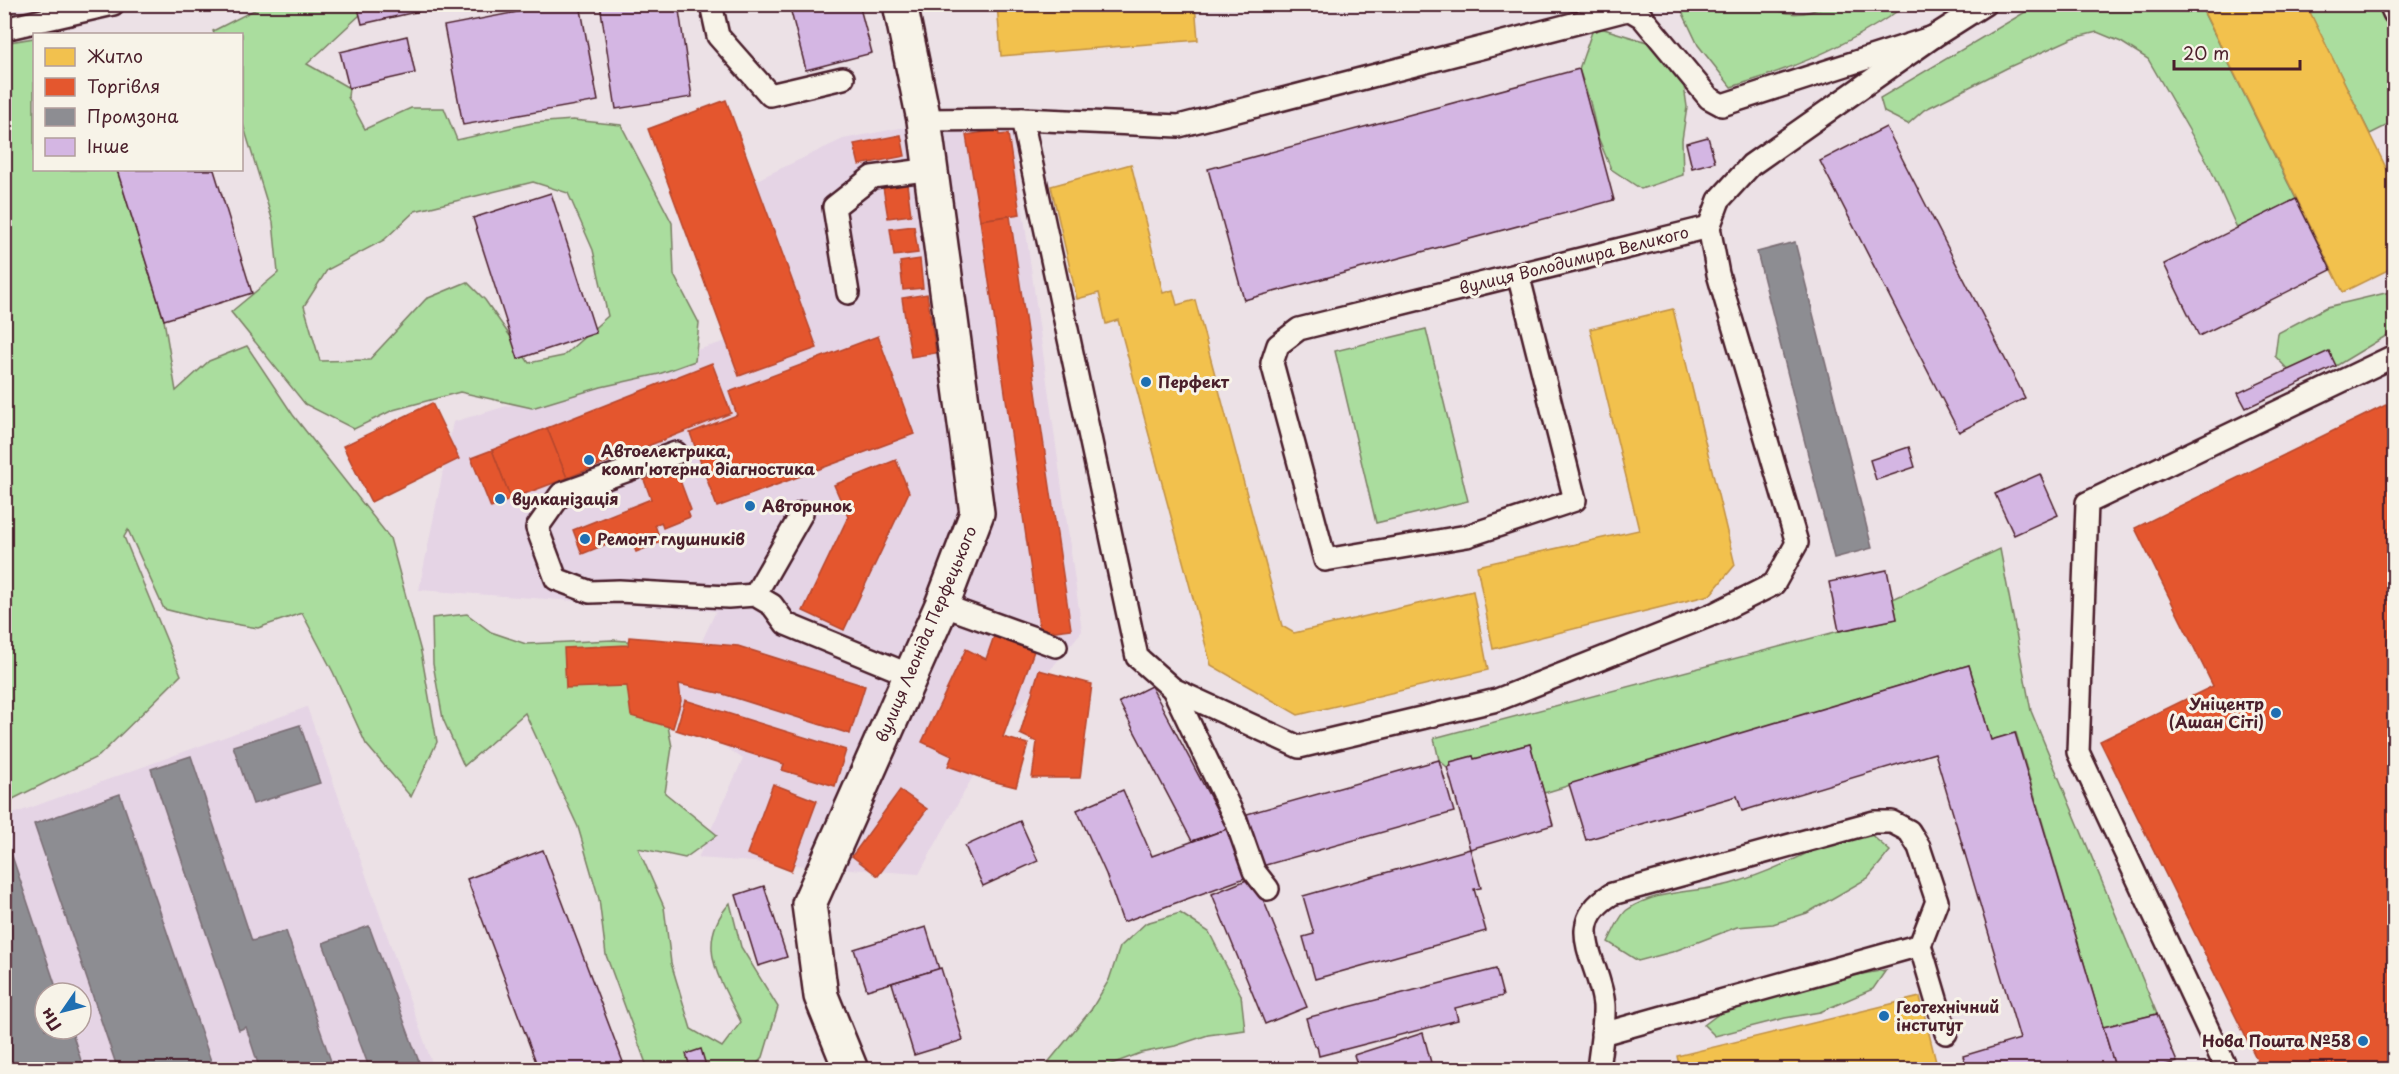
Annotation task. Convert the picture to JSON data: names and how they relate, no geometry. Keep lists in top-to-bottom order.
{
  "streets": {
    "street": ["вулиця Леоніда Перфецького"],
    "lane": ["вулиця Володимира Великого"]
  },
  "places": [
    "Перфект",
    "Автоелектрика, комп'ютерна діагностика",
    "вулканізація",
    "Авторинок",
    "Ремонт глушників",
    "Уніцентр (Ашан Сіті)",
    "Геотехнічний інститут",
    "Нова Пошта №58"
  ],
  "legend": [
    "Житло",
    "Торгівля",
    "Промзона",
    "Інше"
  ],
  "scale_bar": "20 m",
  "north": "bottom left"
}
